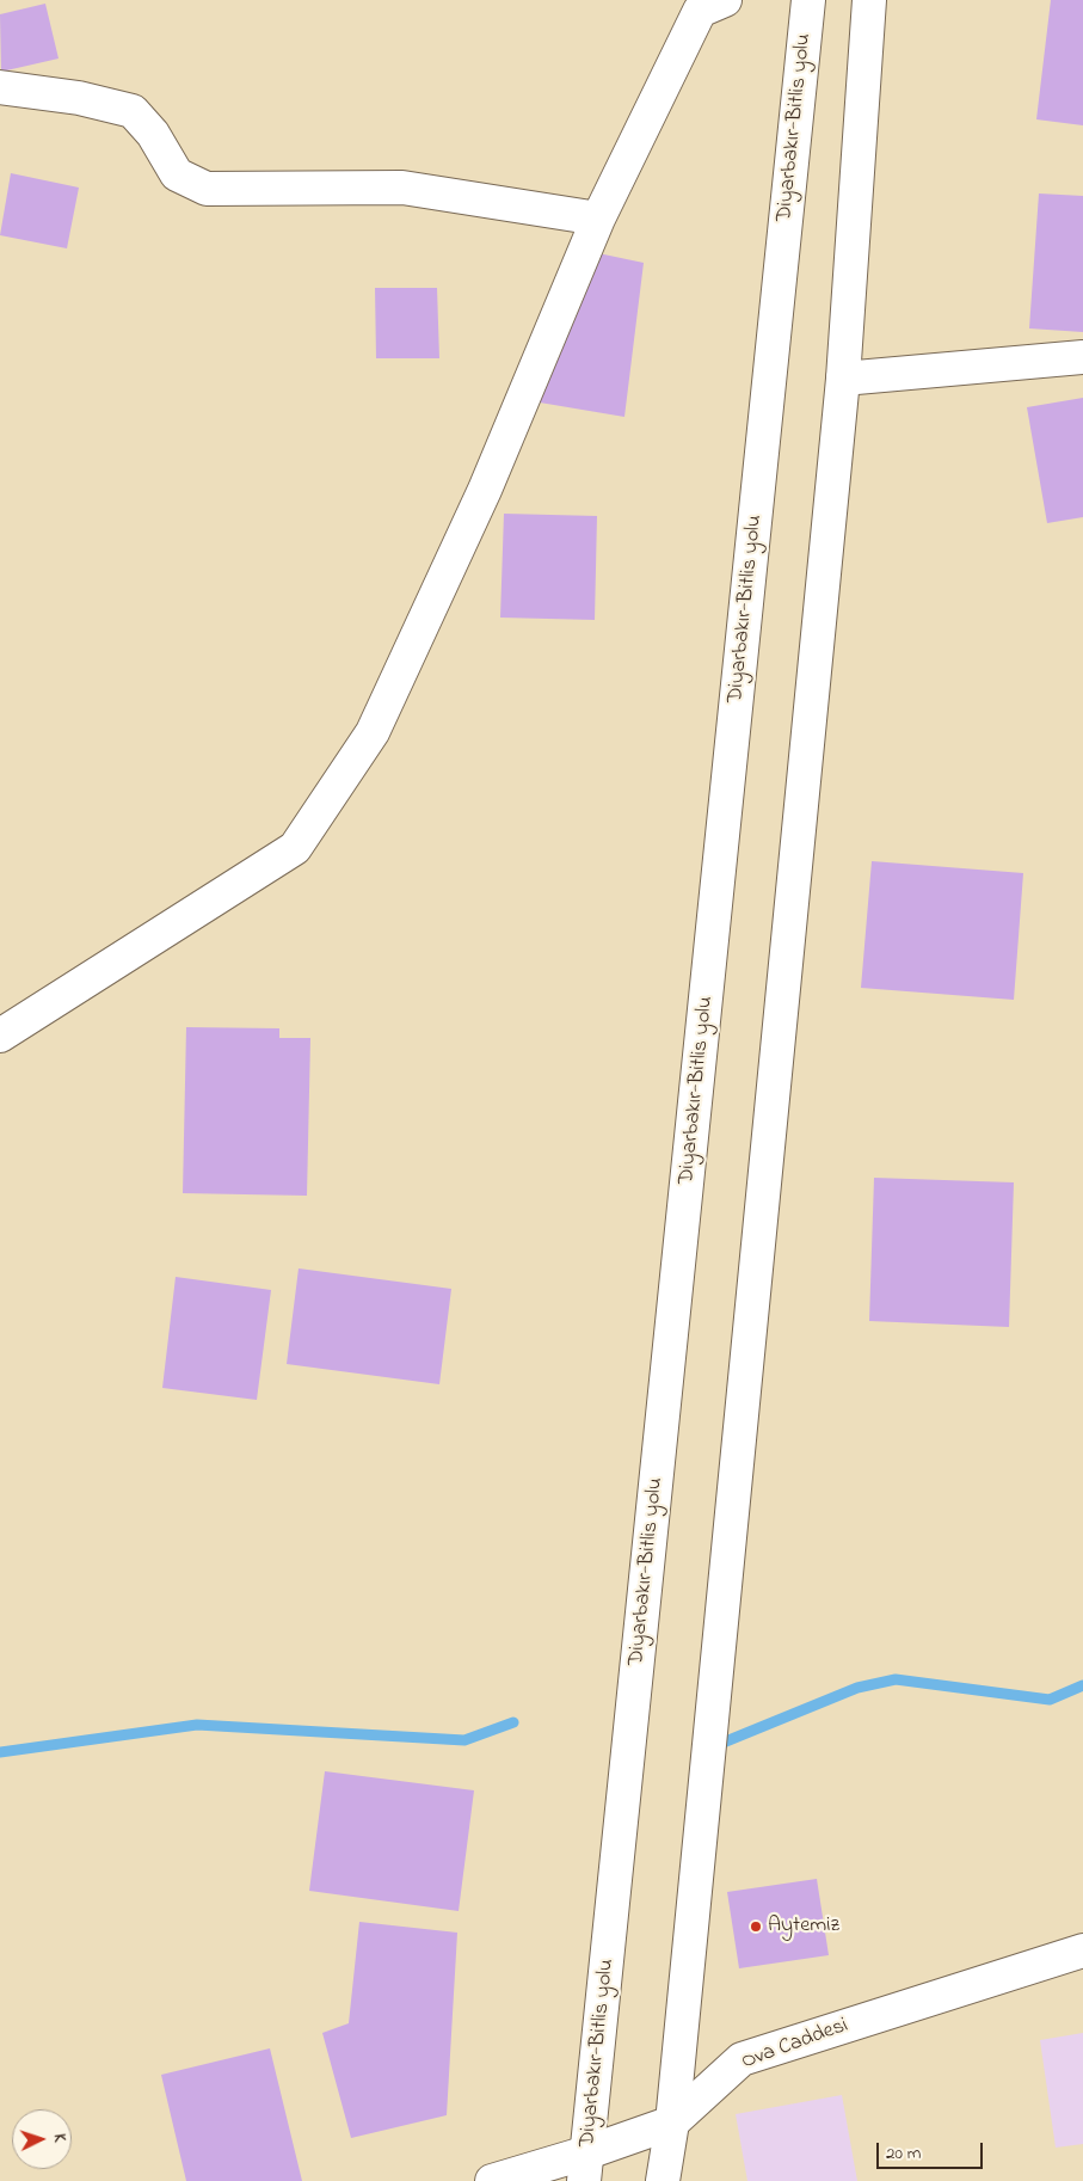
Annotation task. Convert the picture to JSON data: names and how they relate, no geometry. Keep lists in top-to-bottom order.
{
  "streets": {
    "main road": ["Diyarbakır-Bitlis yolu", "Ova Caddesi"]
  },
  "crossings": [
    ["Diyarbakır-Bitlis yolu", "Ova Caddesi"]
  ],
  "places": ["Aytemiz"],
  "scale_bar": "20 m",
  "north": "right"
}
